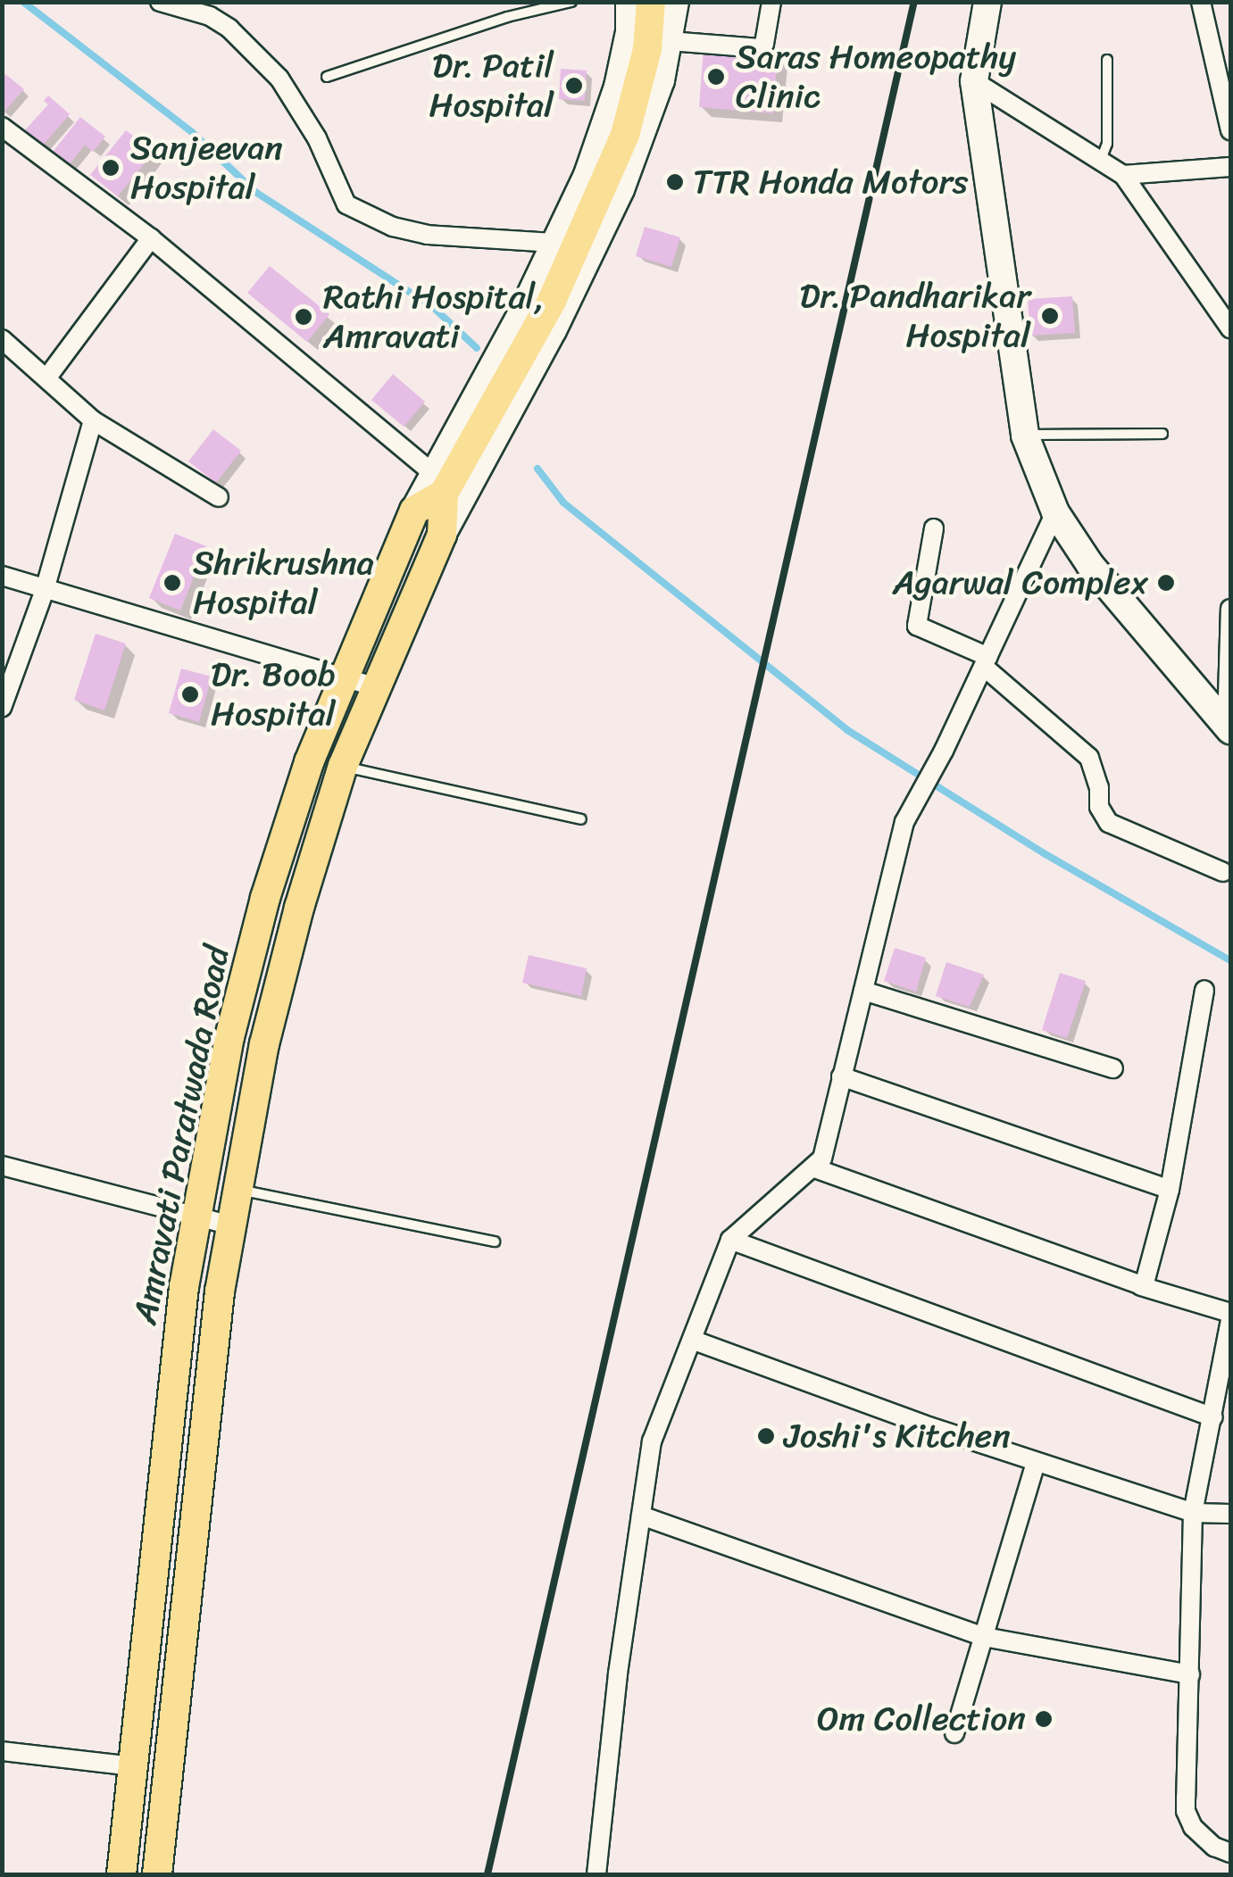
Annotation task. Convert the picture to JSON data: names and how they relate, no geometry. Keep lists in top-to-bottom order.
{
  "streets": {
    "main road": ["Amravati Paratwada Road"]
  },
  "places": [
    "Saras Homeopathy Clinic",
    "Dr. Patil Hospital",
    "Sanjeevan Hospital",
    "TTR Honda Motors",
    "Dr. Pandharikar Hospital",
    "Rathi Hospital, Amravati",
    "Shrikrushna Hospital",
    "Agarwal Complex",
    "Dr. Boob Hospital",
    "Joshi's Kitchen",
    "Om Collection"
  ]
}
